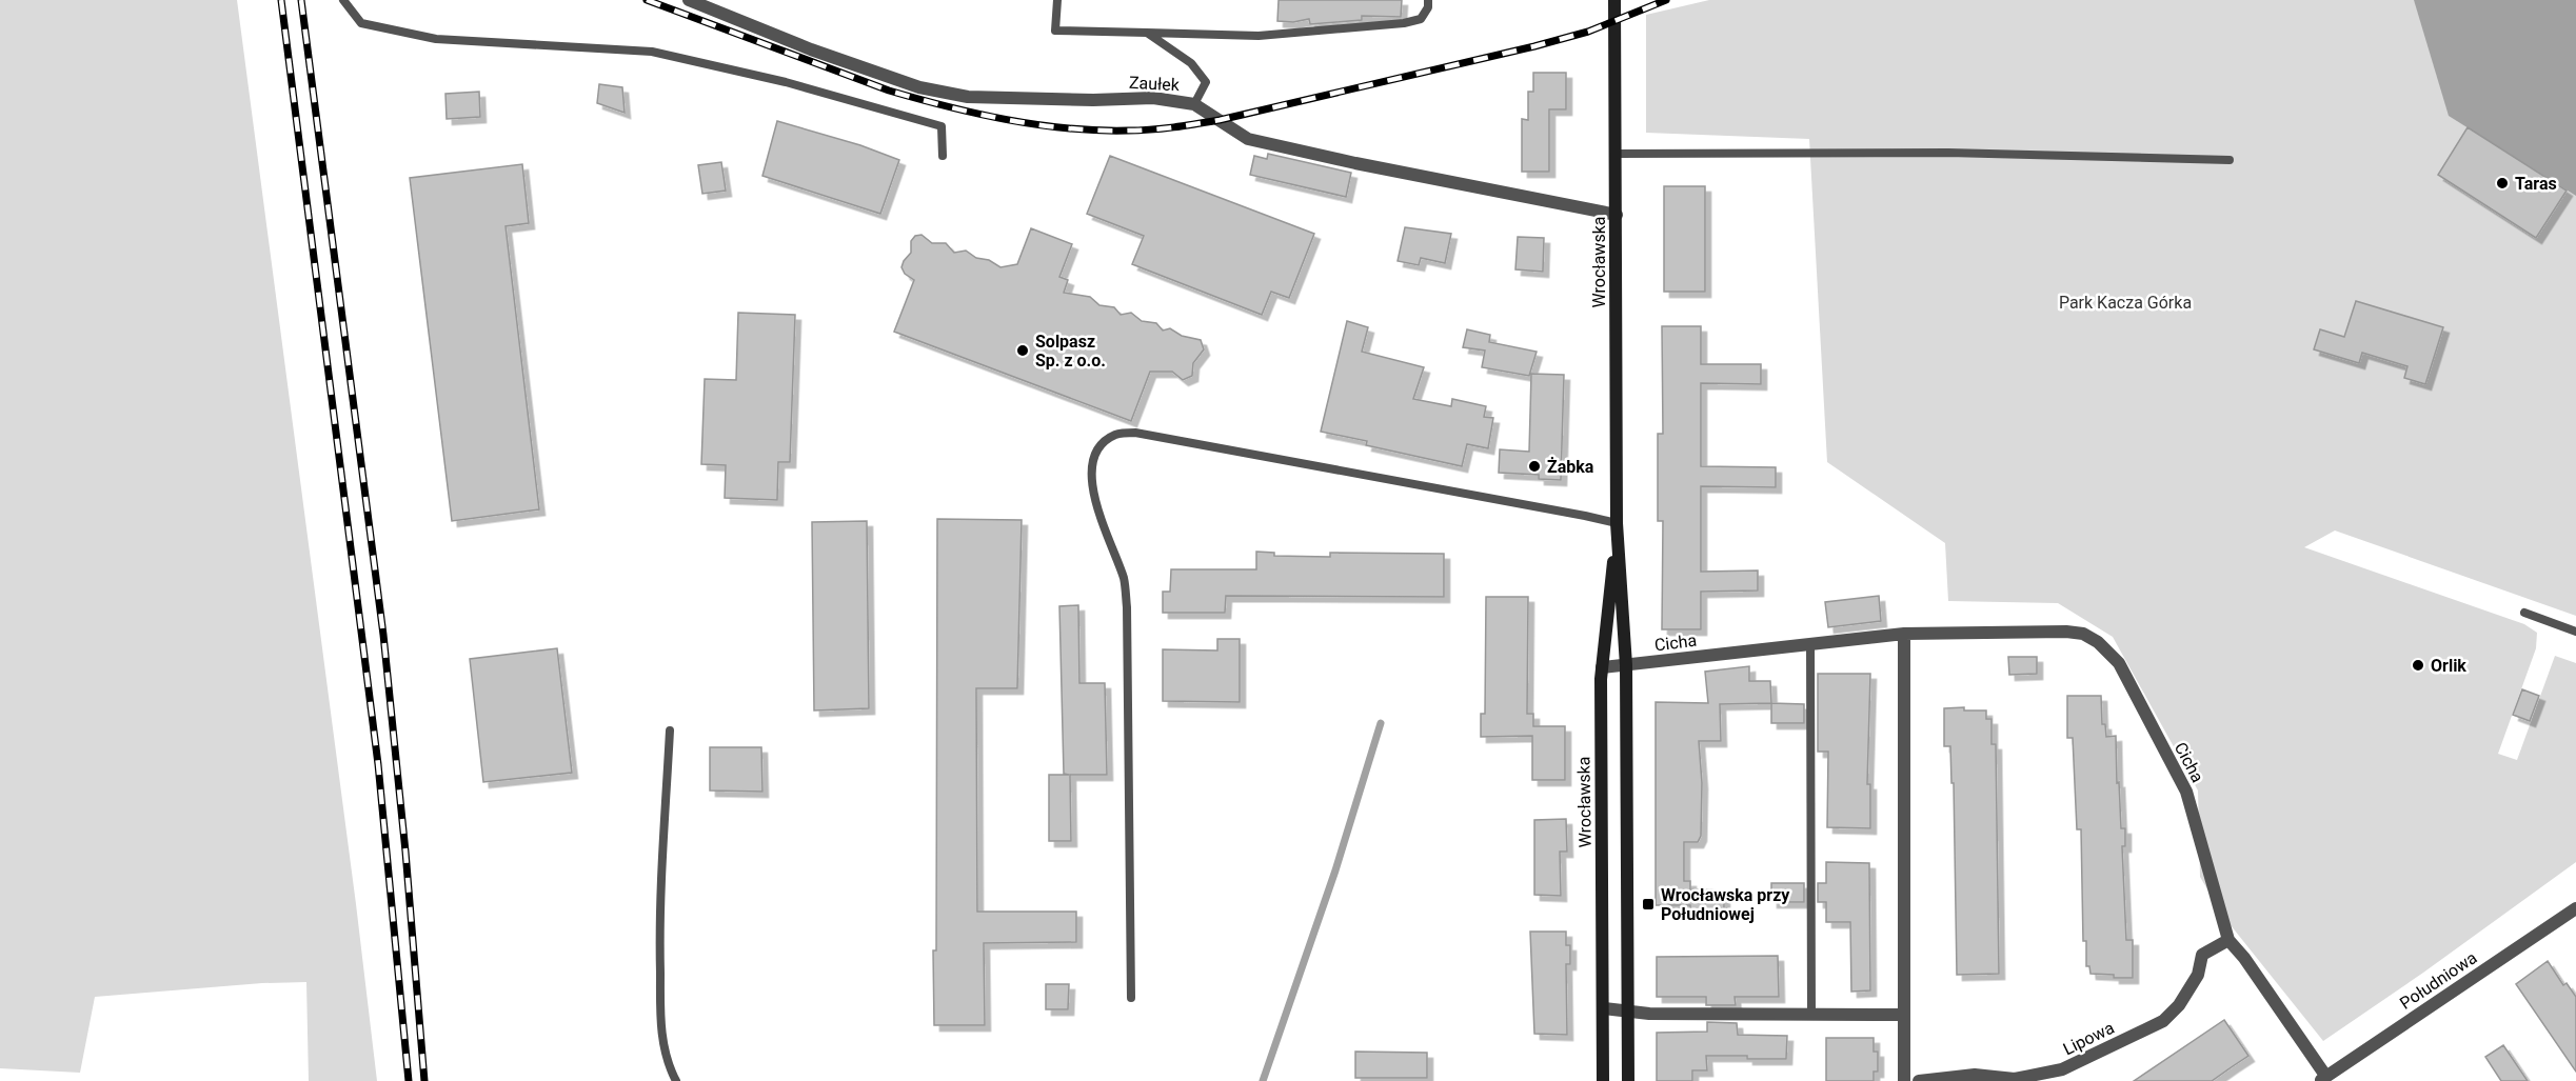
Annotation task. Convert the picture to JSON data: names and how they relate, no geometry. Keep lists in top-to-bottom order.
{
  "streets": {
    "street": [
      "Zaułek",
      "Wrocławska",
      "Cicha",
      "Południowa",
      "Lipowa"
    ]
  },
  "crossings": [
    ["Zaułek", "Wrocławska"],
    ["Wrocławska", "Cicha"],
    ["Cicha", "Południowa"],
    ["Cicha", "Lipowa"]
  ],
  "parks": ["Park Kacza Górka"],
  "places": {
    "other": [
      "Taras",
      "Solpasz Sp. z o.o.",
      "Żabka",
      "Orlik"
    ],
    "transit": ["Wrocławska przy Południowej"]
  }
}
